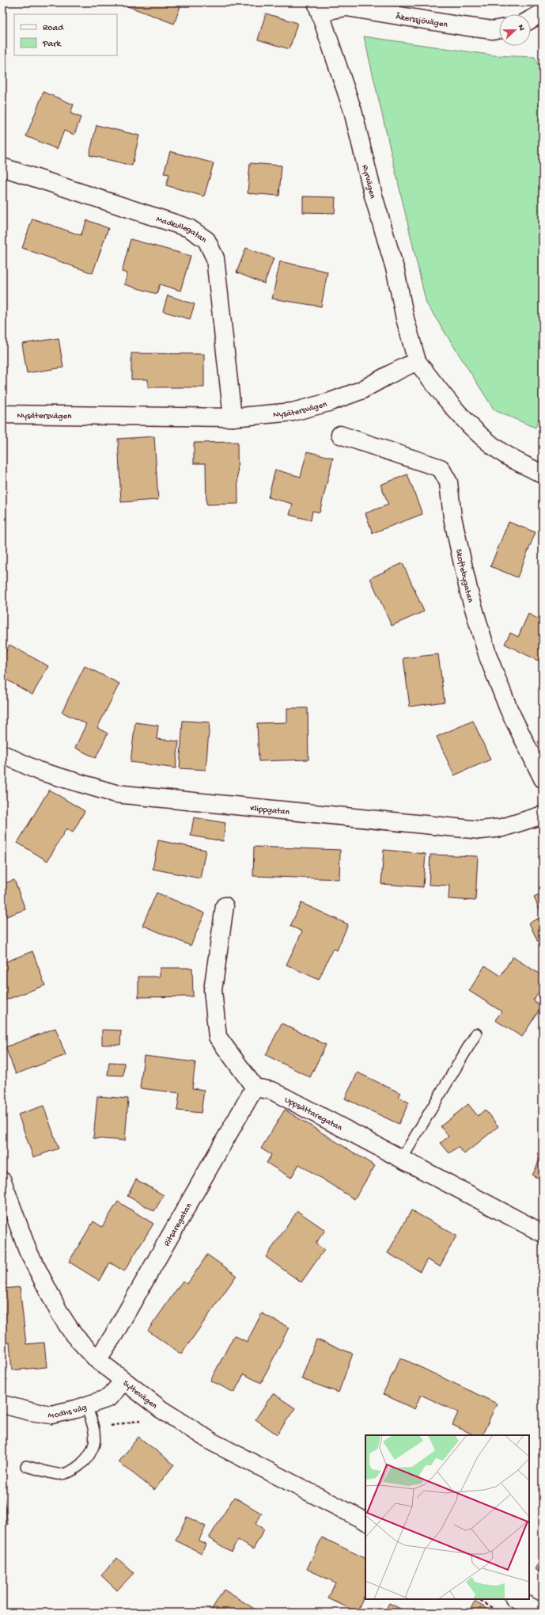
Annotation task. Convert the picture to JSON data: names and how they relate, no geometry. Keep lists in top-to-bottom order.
{
  "streets": {
    "street": [
      "Åkerssjövägen",
      "Ryrvägen",
      "Madkullegatan",
      "Nysätersvägen",
      "Skoftebygatan",
      "Klippgatan",
      "Uppsättaregatan",
      "Ritsaregatan",
      "Syltevägen",
      "Modhs väg"
    ]
  },
  "crossings": [
    ["Åkerssjövägen", "Ryrvägen"],
    ["Ryrvägen", "Nysätersvägen"],
    ["Madkullegatan", "Nysätersvägen"],
    ["Uppsättaregatan", "Ritsaregatan"],
    ["Ritsaregatan", "Syltevägen"],
    ["Syltevägen", "Modhs väg"]
  ],
  "legend": ["Road", "Park"],
  "north": "right"
}
